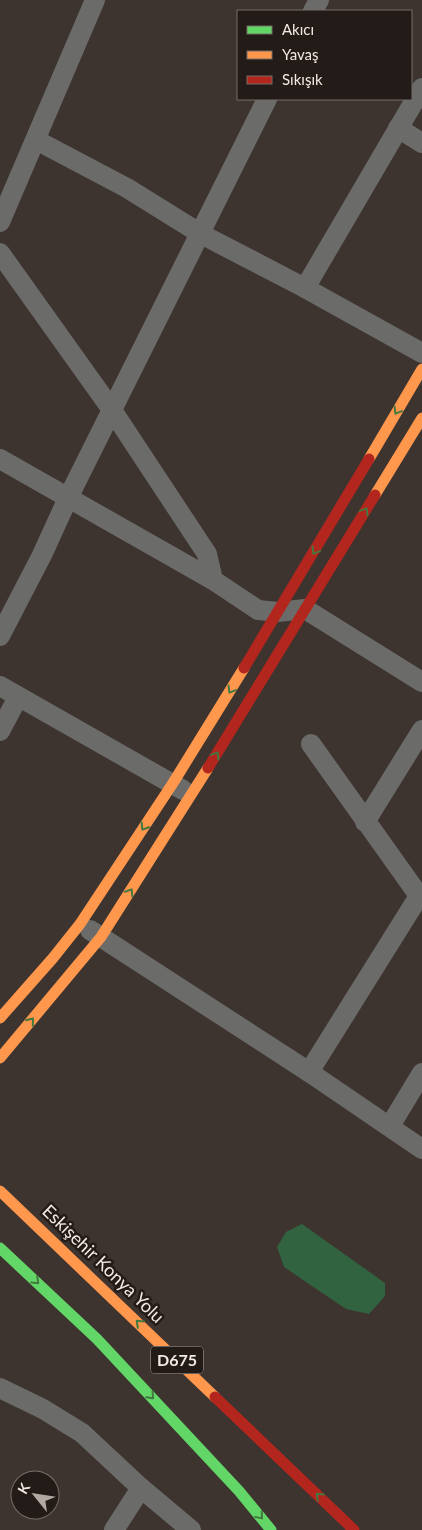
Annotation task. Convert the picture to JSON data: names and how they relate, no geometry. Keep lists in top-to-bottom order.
{
  "streets": {
    "main road": ["Eskişehir Konya Yolu", "D675"]
  },
  "legend": ["Akıcı", "Yavaş", "Sıkışık"],
  "north": "top left"
}
